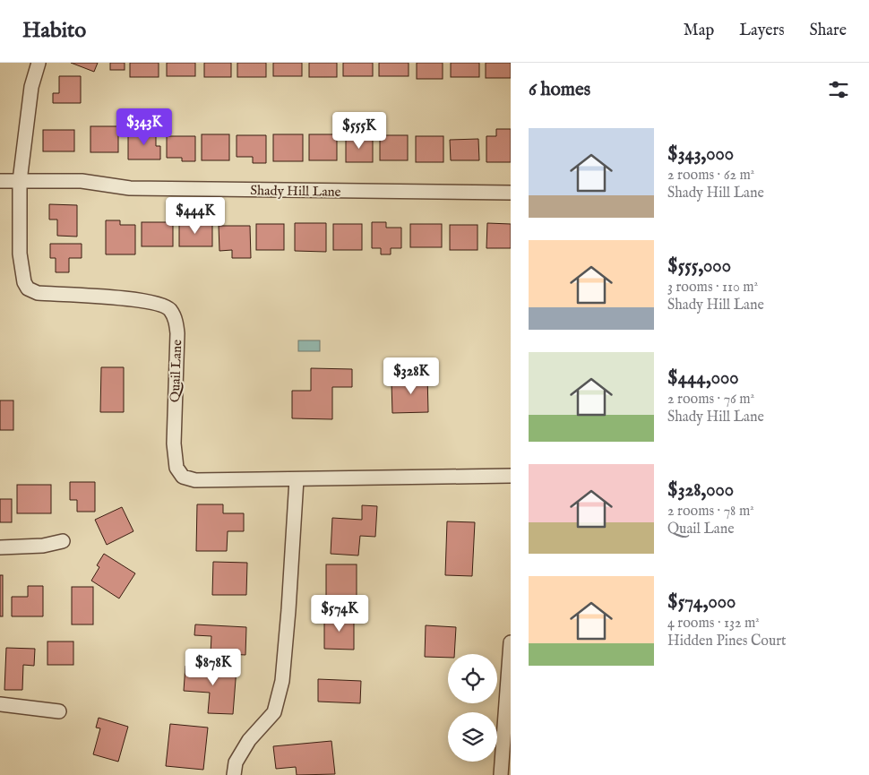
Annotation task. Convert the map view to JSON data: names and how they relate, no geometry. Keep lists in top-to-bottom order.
{
  "streets": {
    "street": ["Shady Hill Lane", "Quail Lane"]
  },
  "crossings": [
    ["Shady Hill Lane", "Quail Lane"]
  ],
  "page": {
    "header": "Habito",
    "nav": ["Map", "Layers", "Share"],
    "heading": "6 homes",
    "price": [
      "$343K",
      "$555K",
      "$444K",
      "$328K",
      "$574K",
      "$878K"
    ],
    "list": [
      {
        "name": "$343,000",
        "note": "2 rooms · 62 m² · Shady Hill Lane"
      },
      {
        "name": "$555,000",
        "note": "3 rooms · 110 m² · Shady Hill Lane"
      },
      {
        "name": "$444,000",
        "note": "2 rooms · 76 m² · Shady Hill Lane"
      },
      {
        "name": "$328,000",
        "note": "2 rooms · 78 m² · Quail Lane"
      },
      {
        "name": "$574,000",
        "note": "4 rooms · 132 m² · Hidden Pines Court"
      }
    ]
  }
}
